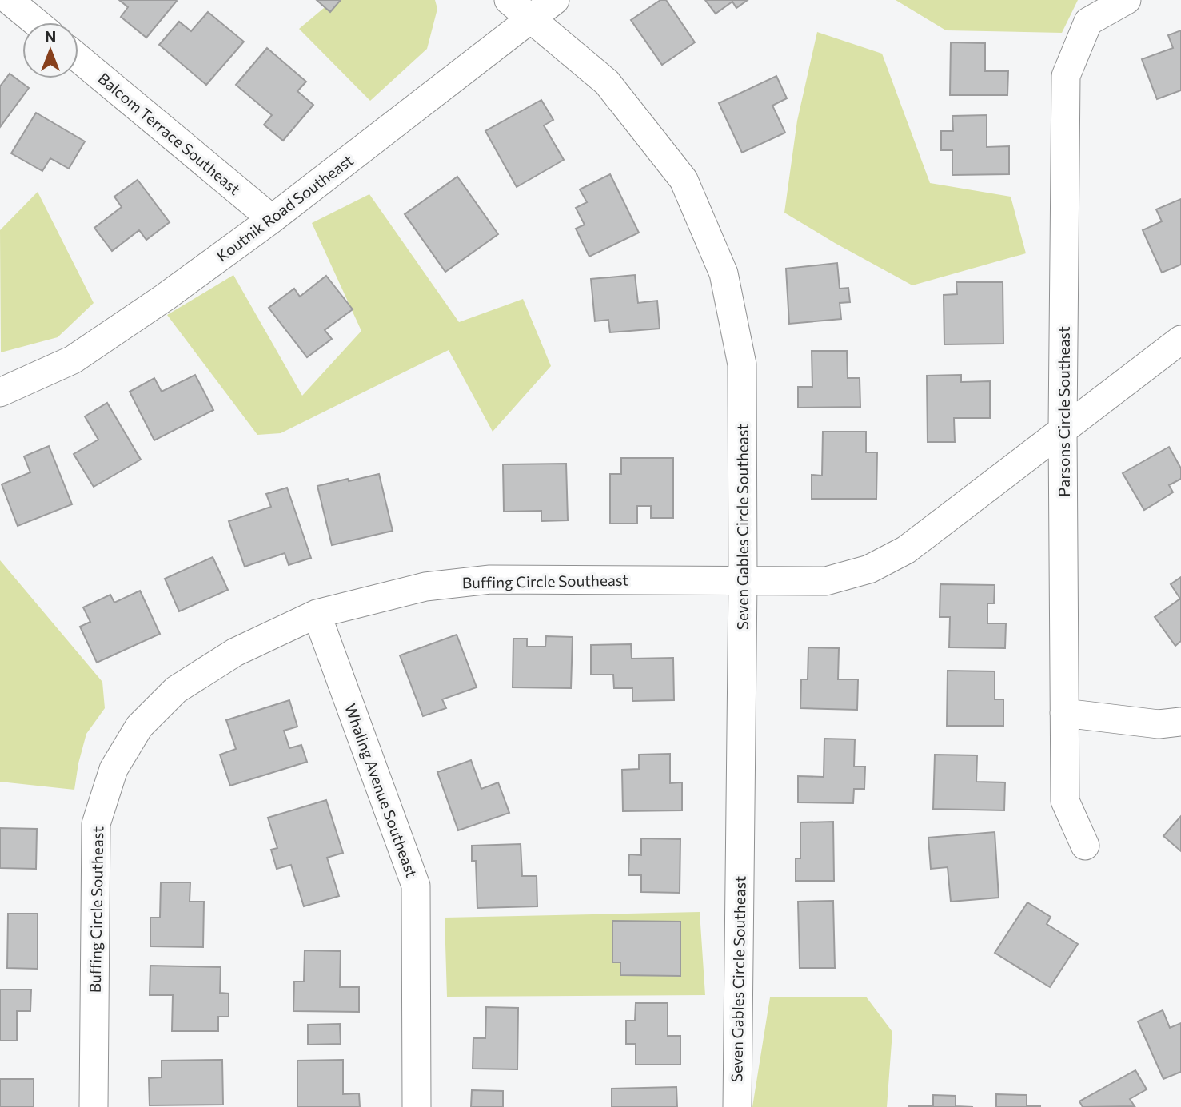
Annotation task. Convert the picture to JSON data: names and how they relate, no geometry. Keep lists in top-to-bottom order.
{
  "streets": {
    "street": [
      "Balcom Terrace Southeast",
      "Koutnik Road Southeast",
      "Parsons Circle Southeast",
      "Seven Gables Circle Southeast",
      "Buffing Circle Southeast",
      "Whaling Avenue Southeast"
    ]
  },
  "crossings": [
    ["Balcom Terrace Southeast", "Koutnik Road Southeast"],
    ["Koutnik Road Southeast", "Seven Gables Circle Southeast"],
    ["Parsons Circle Southeast", "Buffing Circle Southeast"],
    ["Seven Gables Circle Southeast", "Buffing Circle Southeast"],
    ["Buffing Circle Southeast", "Whaling Avenue Southeast"]
  ],
  "north": "top"
}
